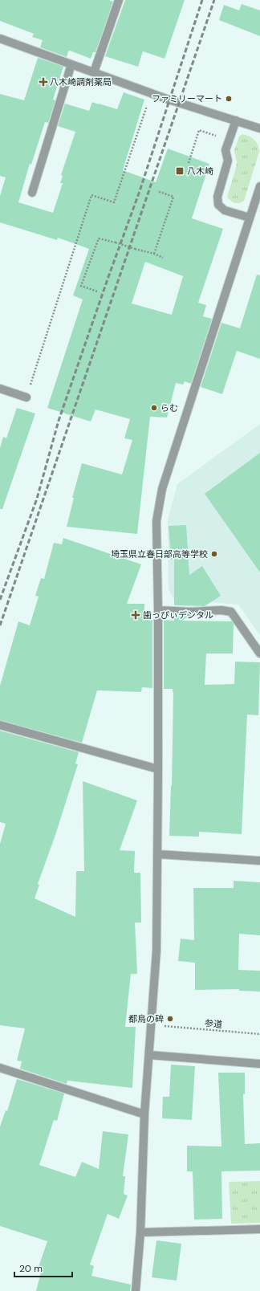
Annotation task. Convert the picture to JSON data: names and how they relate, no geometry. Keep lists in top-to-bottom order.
{
  "streets": {
    "path": ["参道"]
  },
  "places": {
    "health": ["八木崎調剤薬局", "歯っぴぃデンタル"],
    "other": [
      "ファミリーマート",
      "らむ",
      "埼玉県立春日部高等学校",
      "都鳥の碑"
    ],
    "transit": ["八木崎"]
  },
  "scale_bar": "20 m"
}
